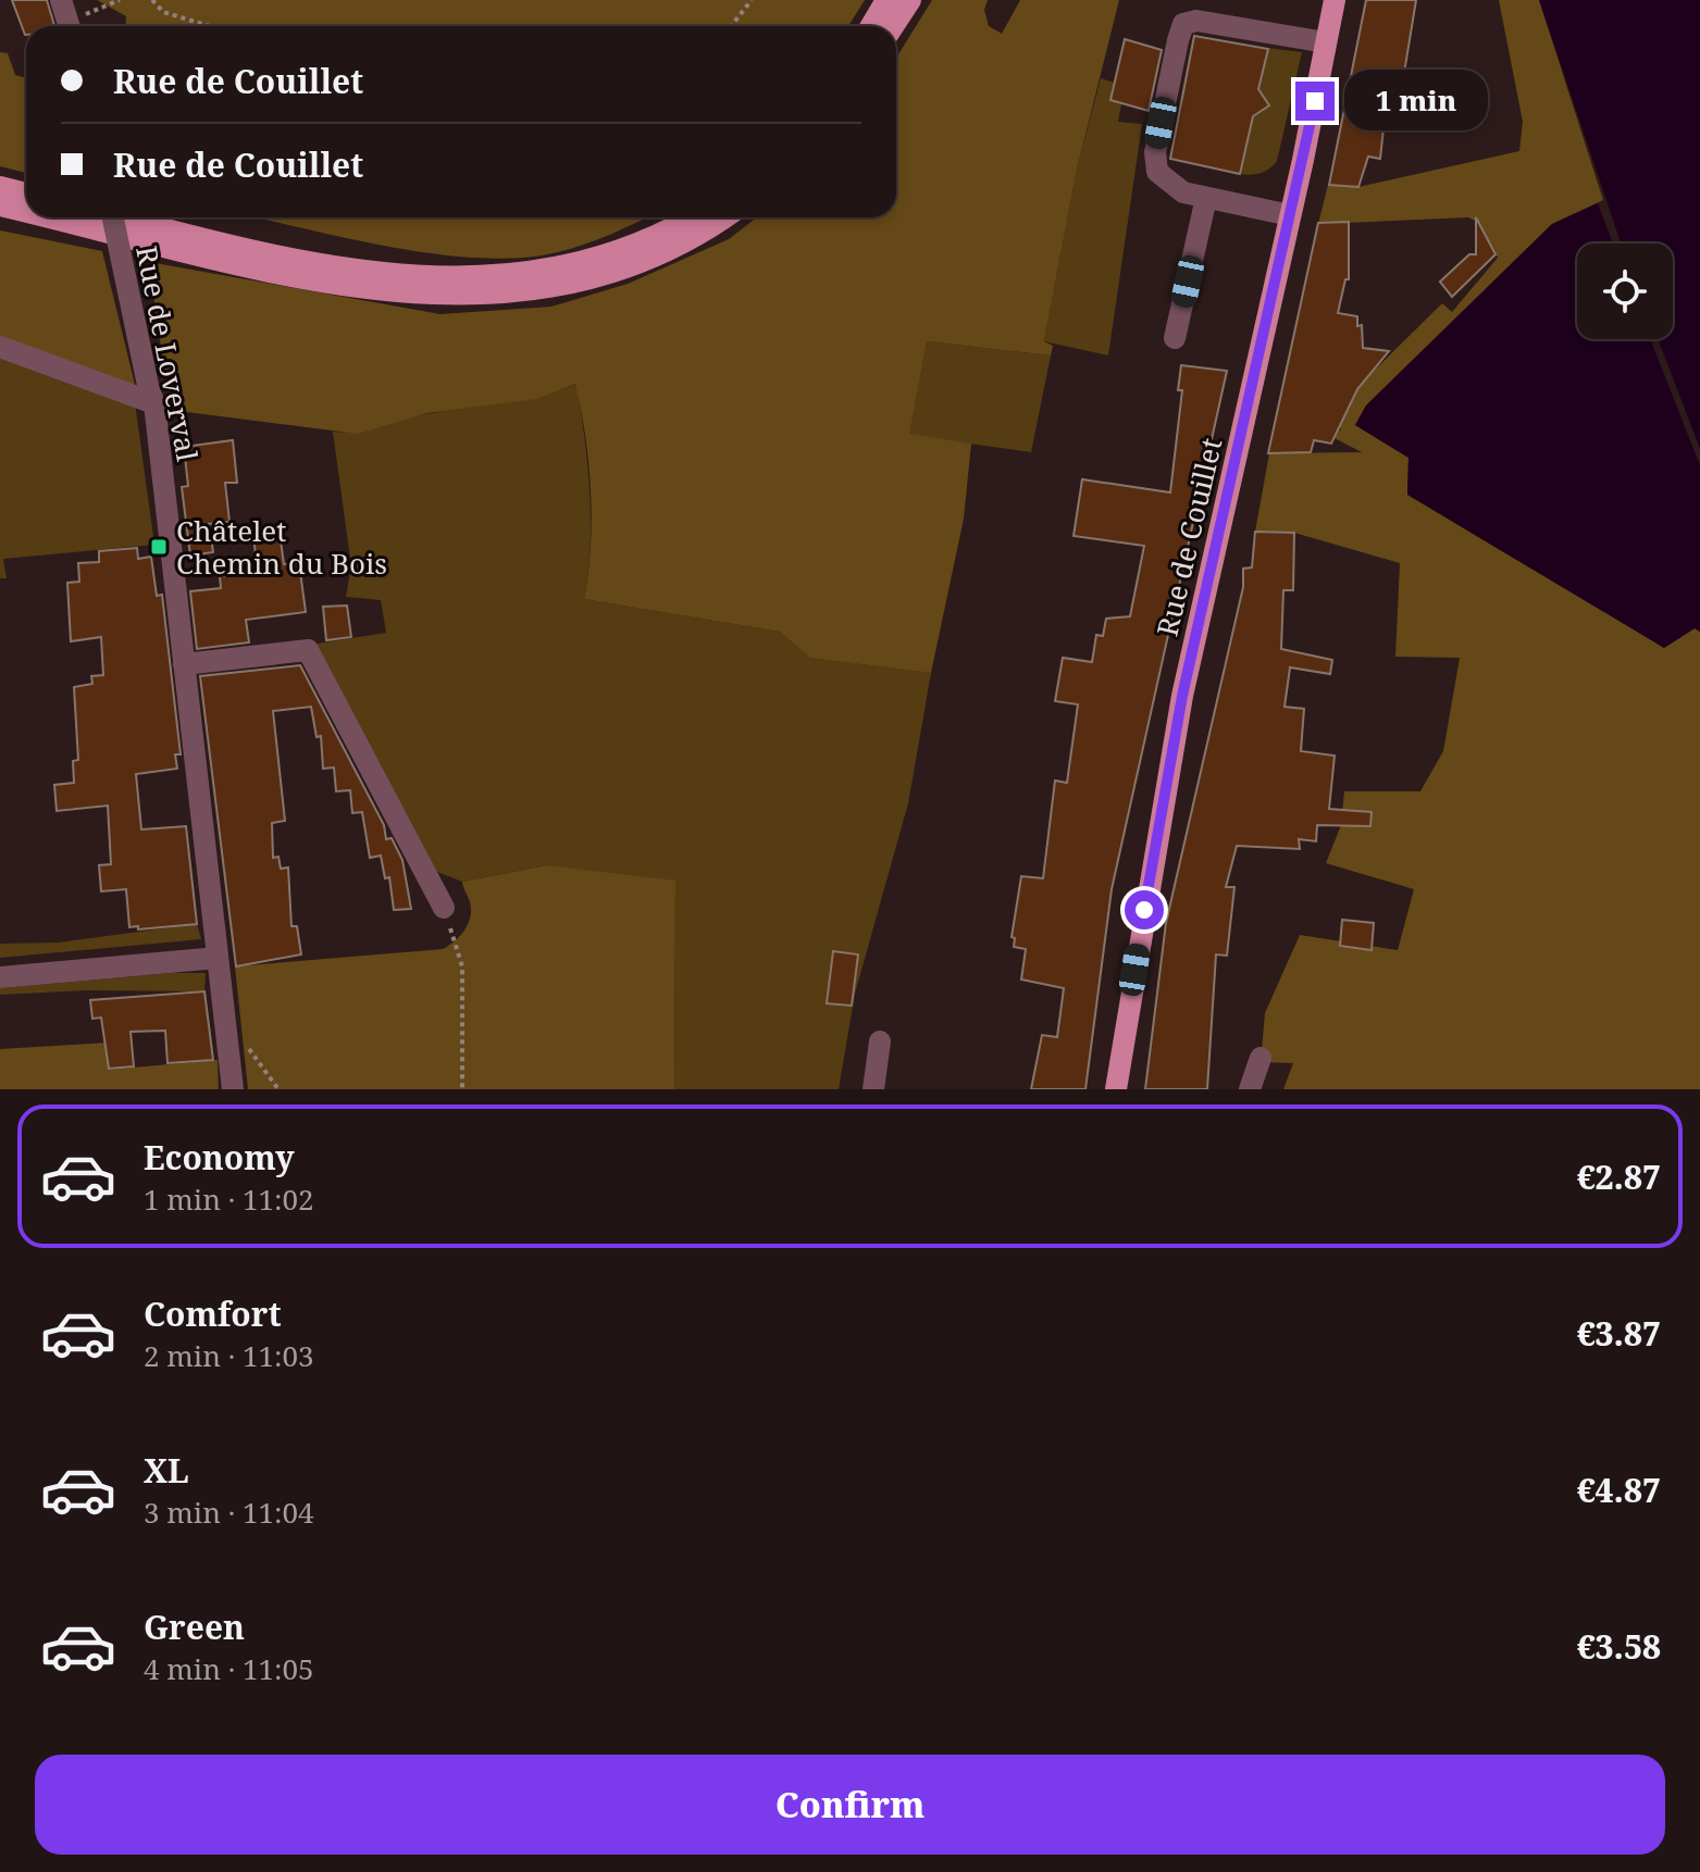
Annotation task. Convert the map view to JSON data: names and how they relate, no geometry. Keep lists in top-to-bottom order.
{
  "streets": {
    "main road": ["Rue de Couillet"],
    "street": ["Rue de Loverval"]
  },
  "places": {
    "transit": ["Châtelet Chemin du Bois"]
  },
  "page": {
    "banner": ["Rue de Couillet", "Rue de Couillet"],
    "bubble": "1 min",
    "list": [
      {
        "name": "Economy",
        "note": "1 min · 11:02",
        "value": "€2.87"
      },
      {
        "name": "Comfort",
        "note": "2 min · 11:03",
        "value": "€3.87"
      },
      {
        "name": "XL",
        "note": "3 min · 11:04",
        "value": "€4.87"
      },
      {
        "name": "Green",
        "note": "4 min · 11:05",
        "value": "€3.58"
      }
    ],
    "buttons": "Confirm"
  }
}
